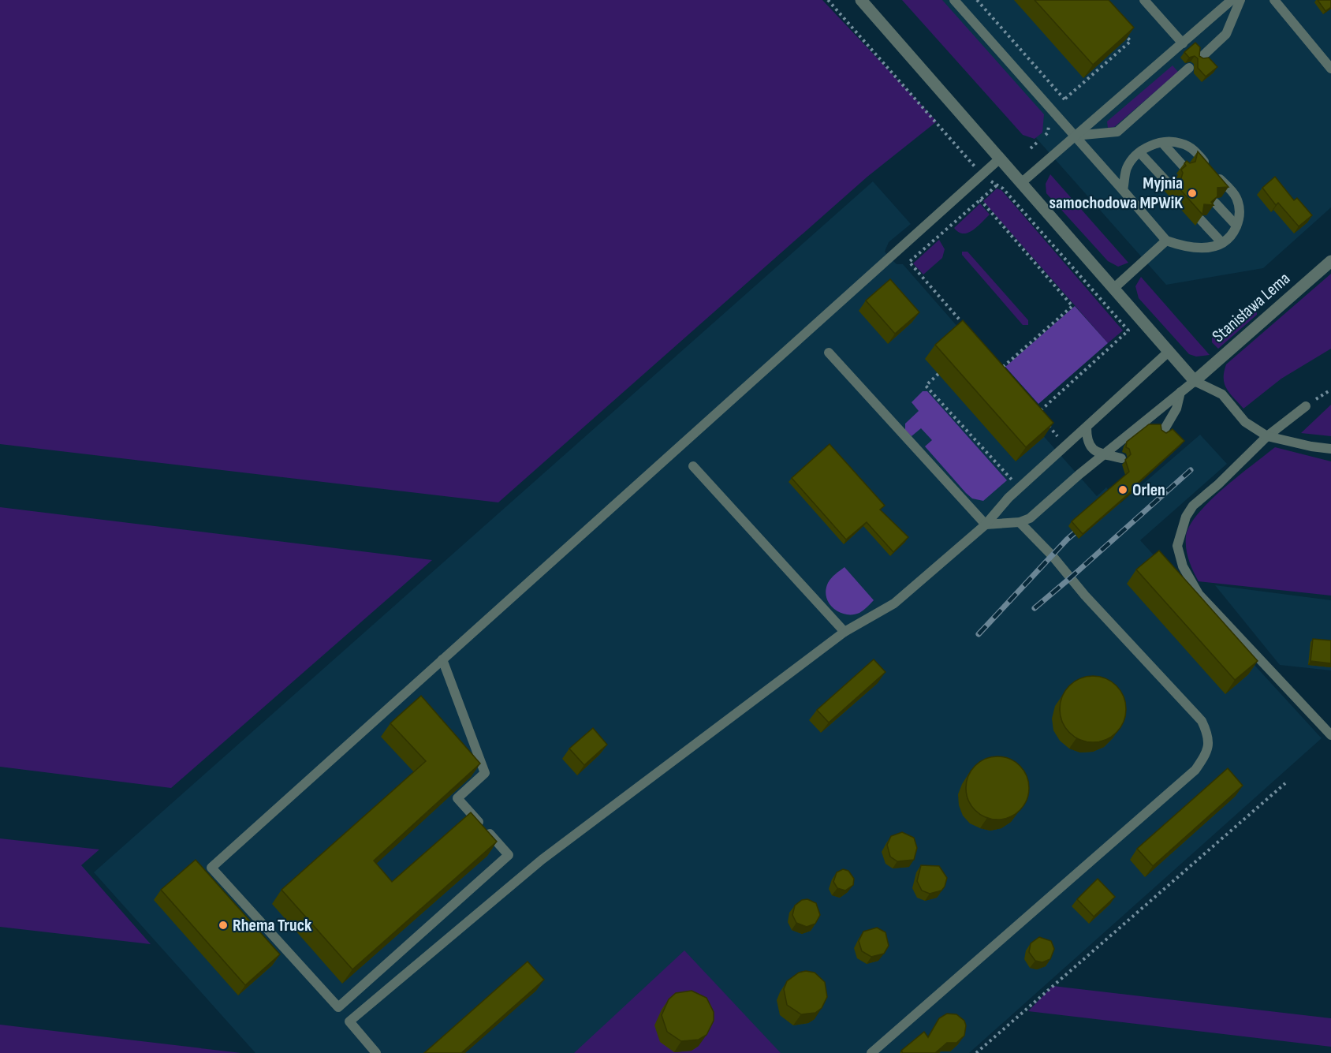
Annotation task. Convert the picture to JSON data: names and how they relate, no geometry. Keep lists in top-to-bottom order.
{
  "streets": {
    "street": ["Stanisława Lema"]
  },
  "places": ["Myjnia samochodowa MPWiK", "Orlen", "Rhema Truck"]
}
